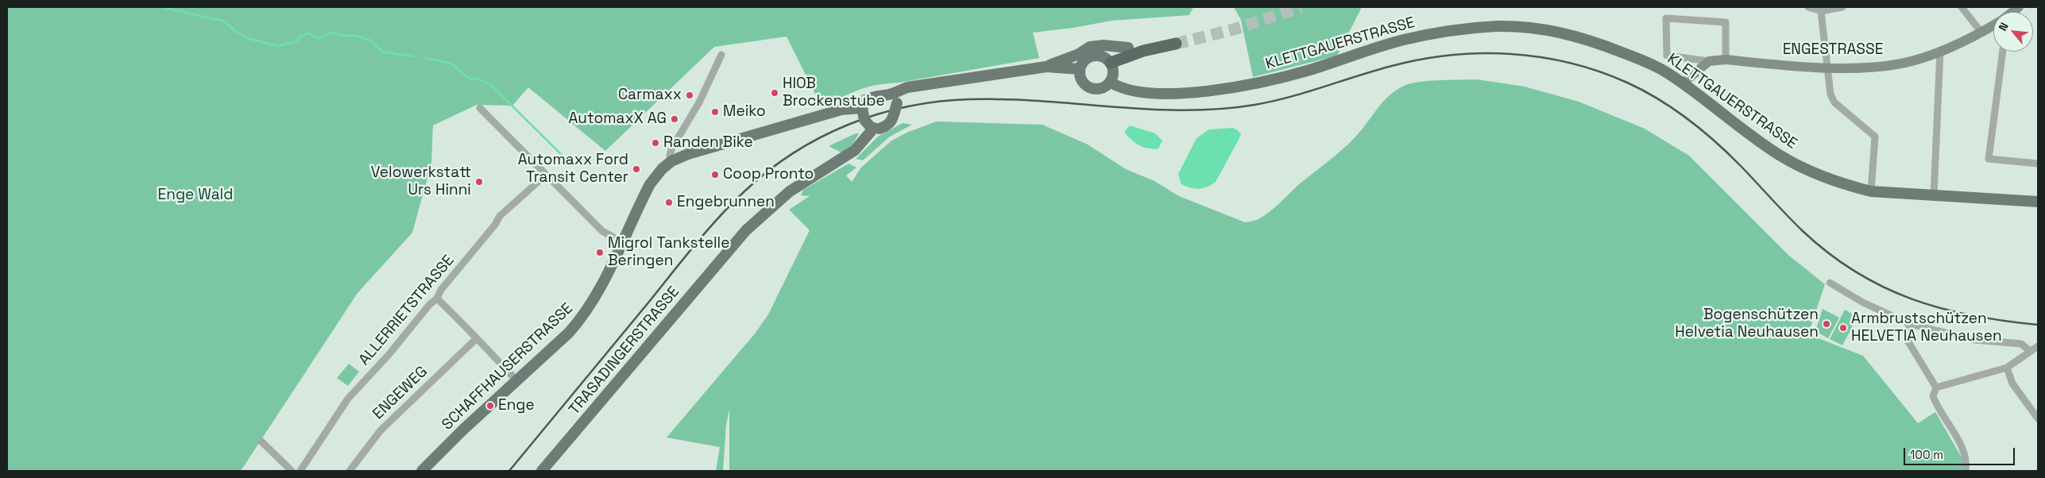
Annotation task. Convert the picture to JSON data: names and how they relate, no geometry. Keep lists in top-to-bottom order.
{
  "streets": {
    "main road": ["KLETTGAUERSTRASSE", "TRASADINGERSTRASSE", "SCHAFFHAUSERSTRASSE"],
    "street": ["ENGESTRASSE", "ALLERRIETSTRASSE", "ENGEWEG"]
  },
  "parks": ["Enge Wald"],
  "places": [
    "HIOB Brockenstube",
    "Carmaxx",
    "Meiko",
    "AutomaxX AG",
    "Randen Bike",
    "Automaxx Ford Transit Center",
    "Coop Pronto",
    "Velowerkstatt Urs Hinni",
    "Engebrunnen",
    "Migrol Tankstelle Beringen",
    "Bogenschützen Helvetia Neuhausen",
    "Armbrustschützen HELVETIA Neuhausen",
    "Enge"
  ],
  "scale_bar": "100 m",
  "north": "top left"
}
